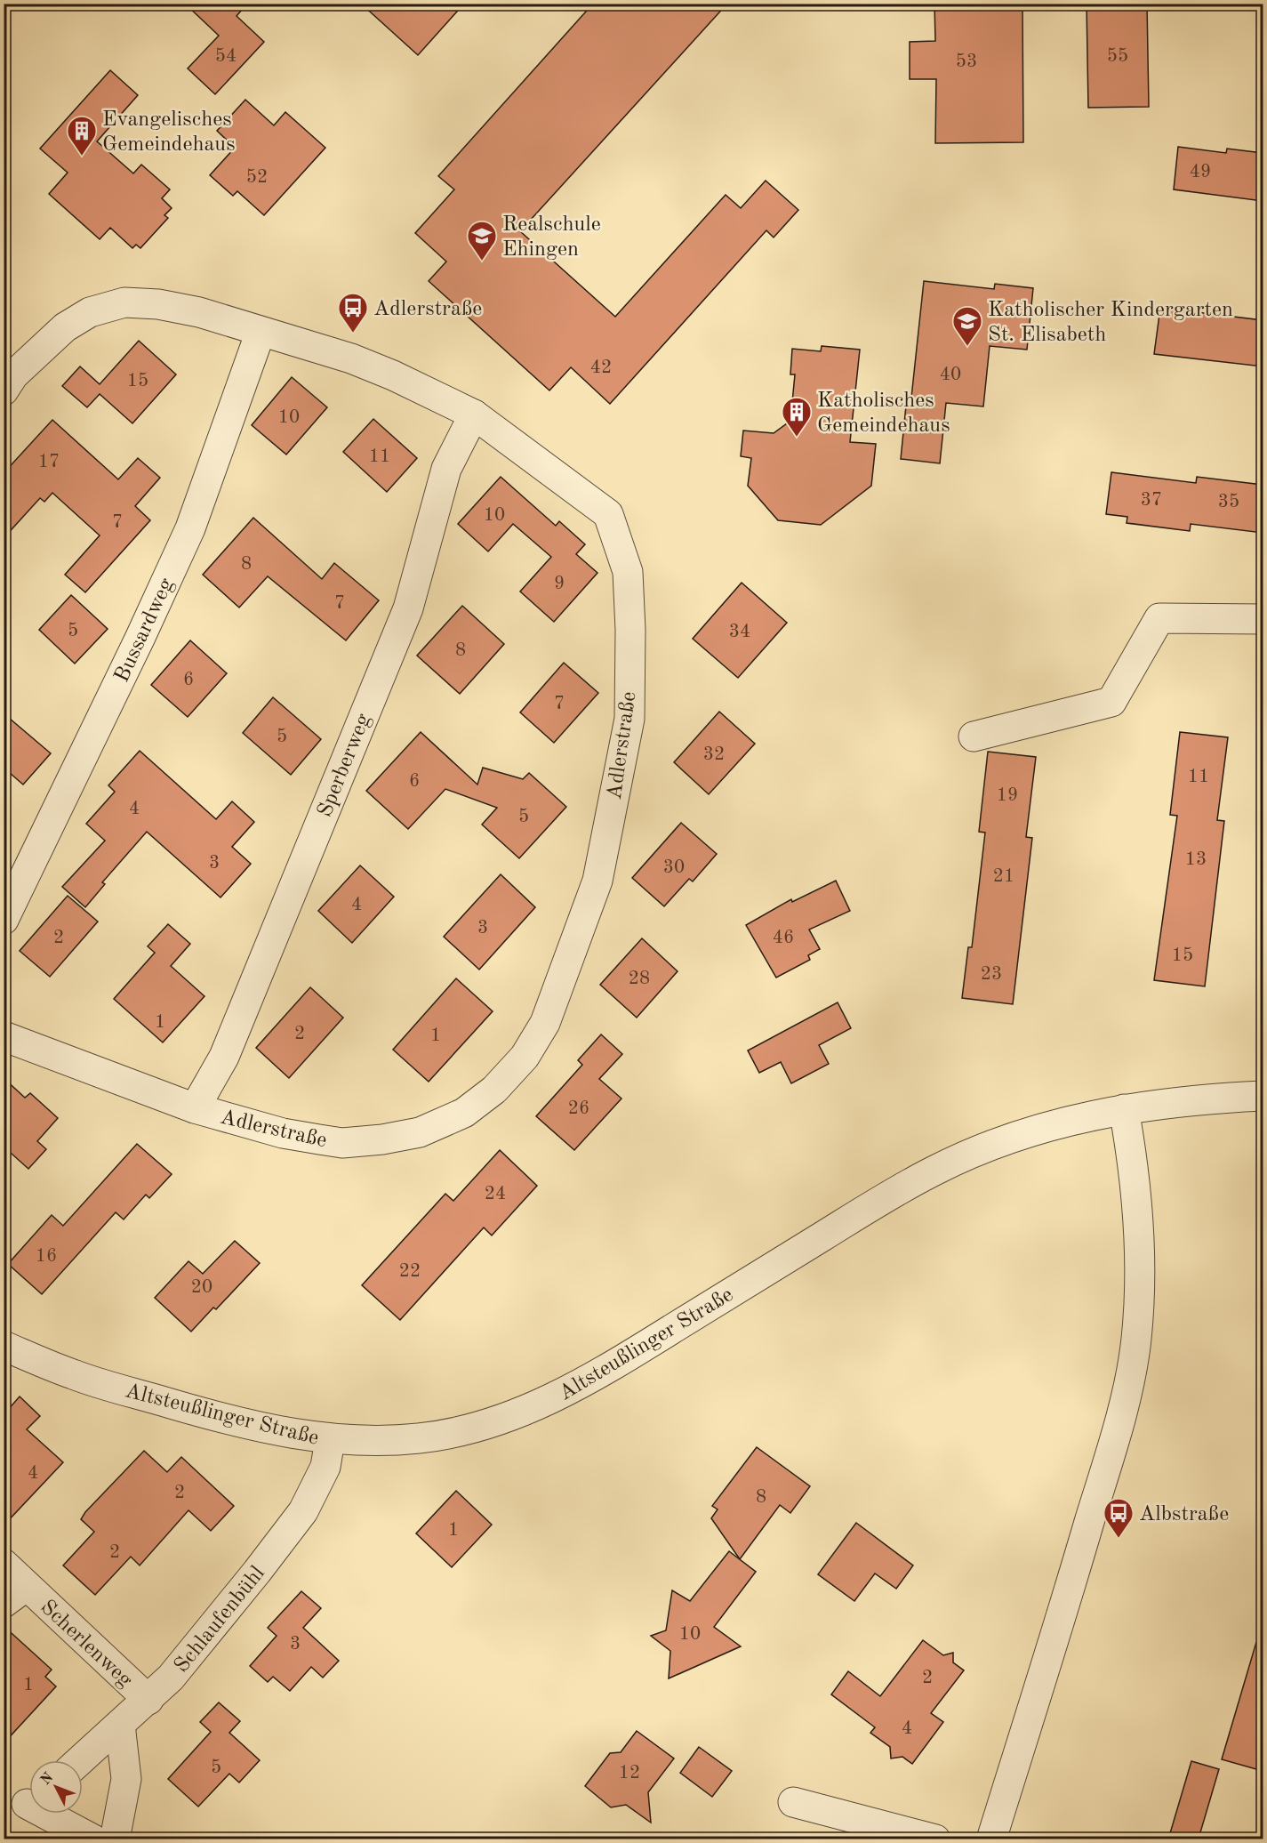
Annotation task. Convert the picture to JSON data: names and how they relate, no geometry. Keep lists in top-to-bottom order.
{
  "streets": {
    "street": [
      "Bussardweg",
      "Adlerstraße",
      "Sperberweg",
      "Altsteußlinger Straße",
      "Schlaufenbühl",
      "Scherlenweg"
    ]
  },
  "crossings": [
    ["Bussardweg", "Adlerstraße"],
    ["Adlerstraße", "Sperberweg"],
    ["Altsteußlinger Straße", "Schlaufenbühl"],
    ["Schlaufenbühl", "Scherlenweg"]
  ],
  "places": {
    "building": ["Evangelisches Gemeindehaus", "Katholisches Gemeindehaus"],
    "school or university": ["Realschule Ehingen", "Katholischer Kindergarten St. Elisabeth"],
    "bus stop": ["Adlerstraße", "Albstraße"]
  },
  "house_numbers": [
    "54",
    "55",
    "53",
    "49",
    "52",
    "42",
    "40",
    "15",
    "10",
    "11",
    "17",
    "37",
    "35",
    "10",
    "7",
    "8",
    "9",
    "7",
    "5",
    "34",
    "8",
    "6",
    "7",
    "5",
    "32",
    "11",
    "6",
    "19",
    "4",
    "5",
    "13",
    "3",
    "30",
    "21",
    "4",
    "3",
    "2",
    "46",
    "15",
    "23",
    "28",
    "1",
    "2",
    "1",
    "26",
    "24",
    "16",
    "22",
    "20",
    "4",
    "2",
    "8",
    "1",
    "2",
    "10",
    "3",
    "2",
    "1",
    "4",
    "5",
    "12"
  ],
  "north": "top left"
}
